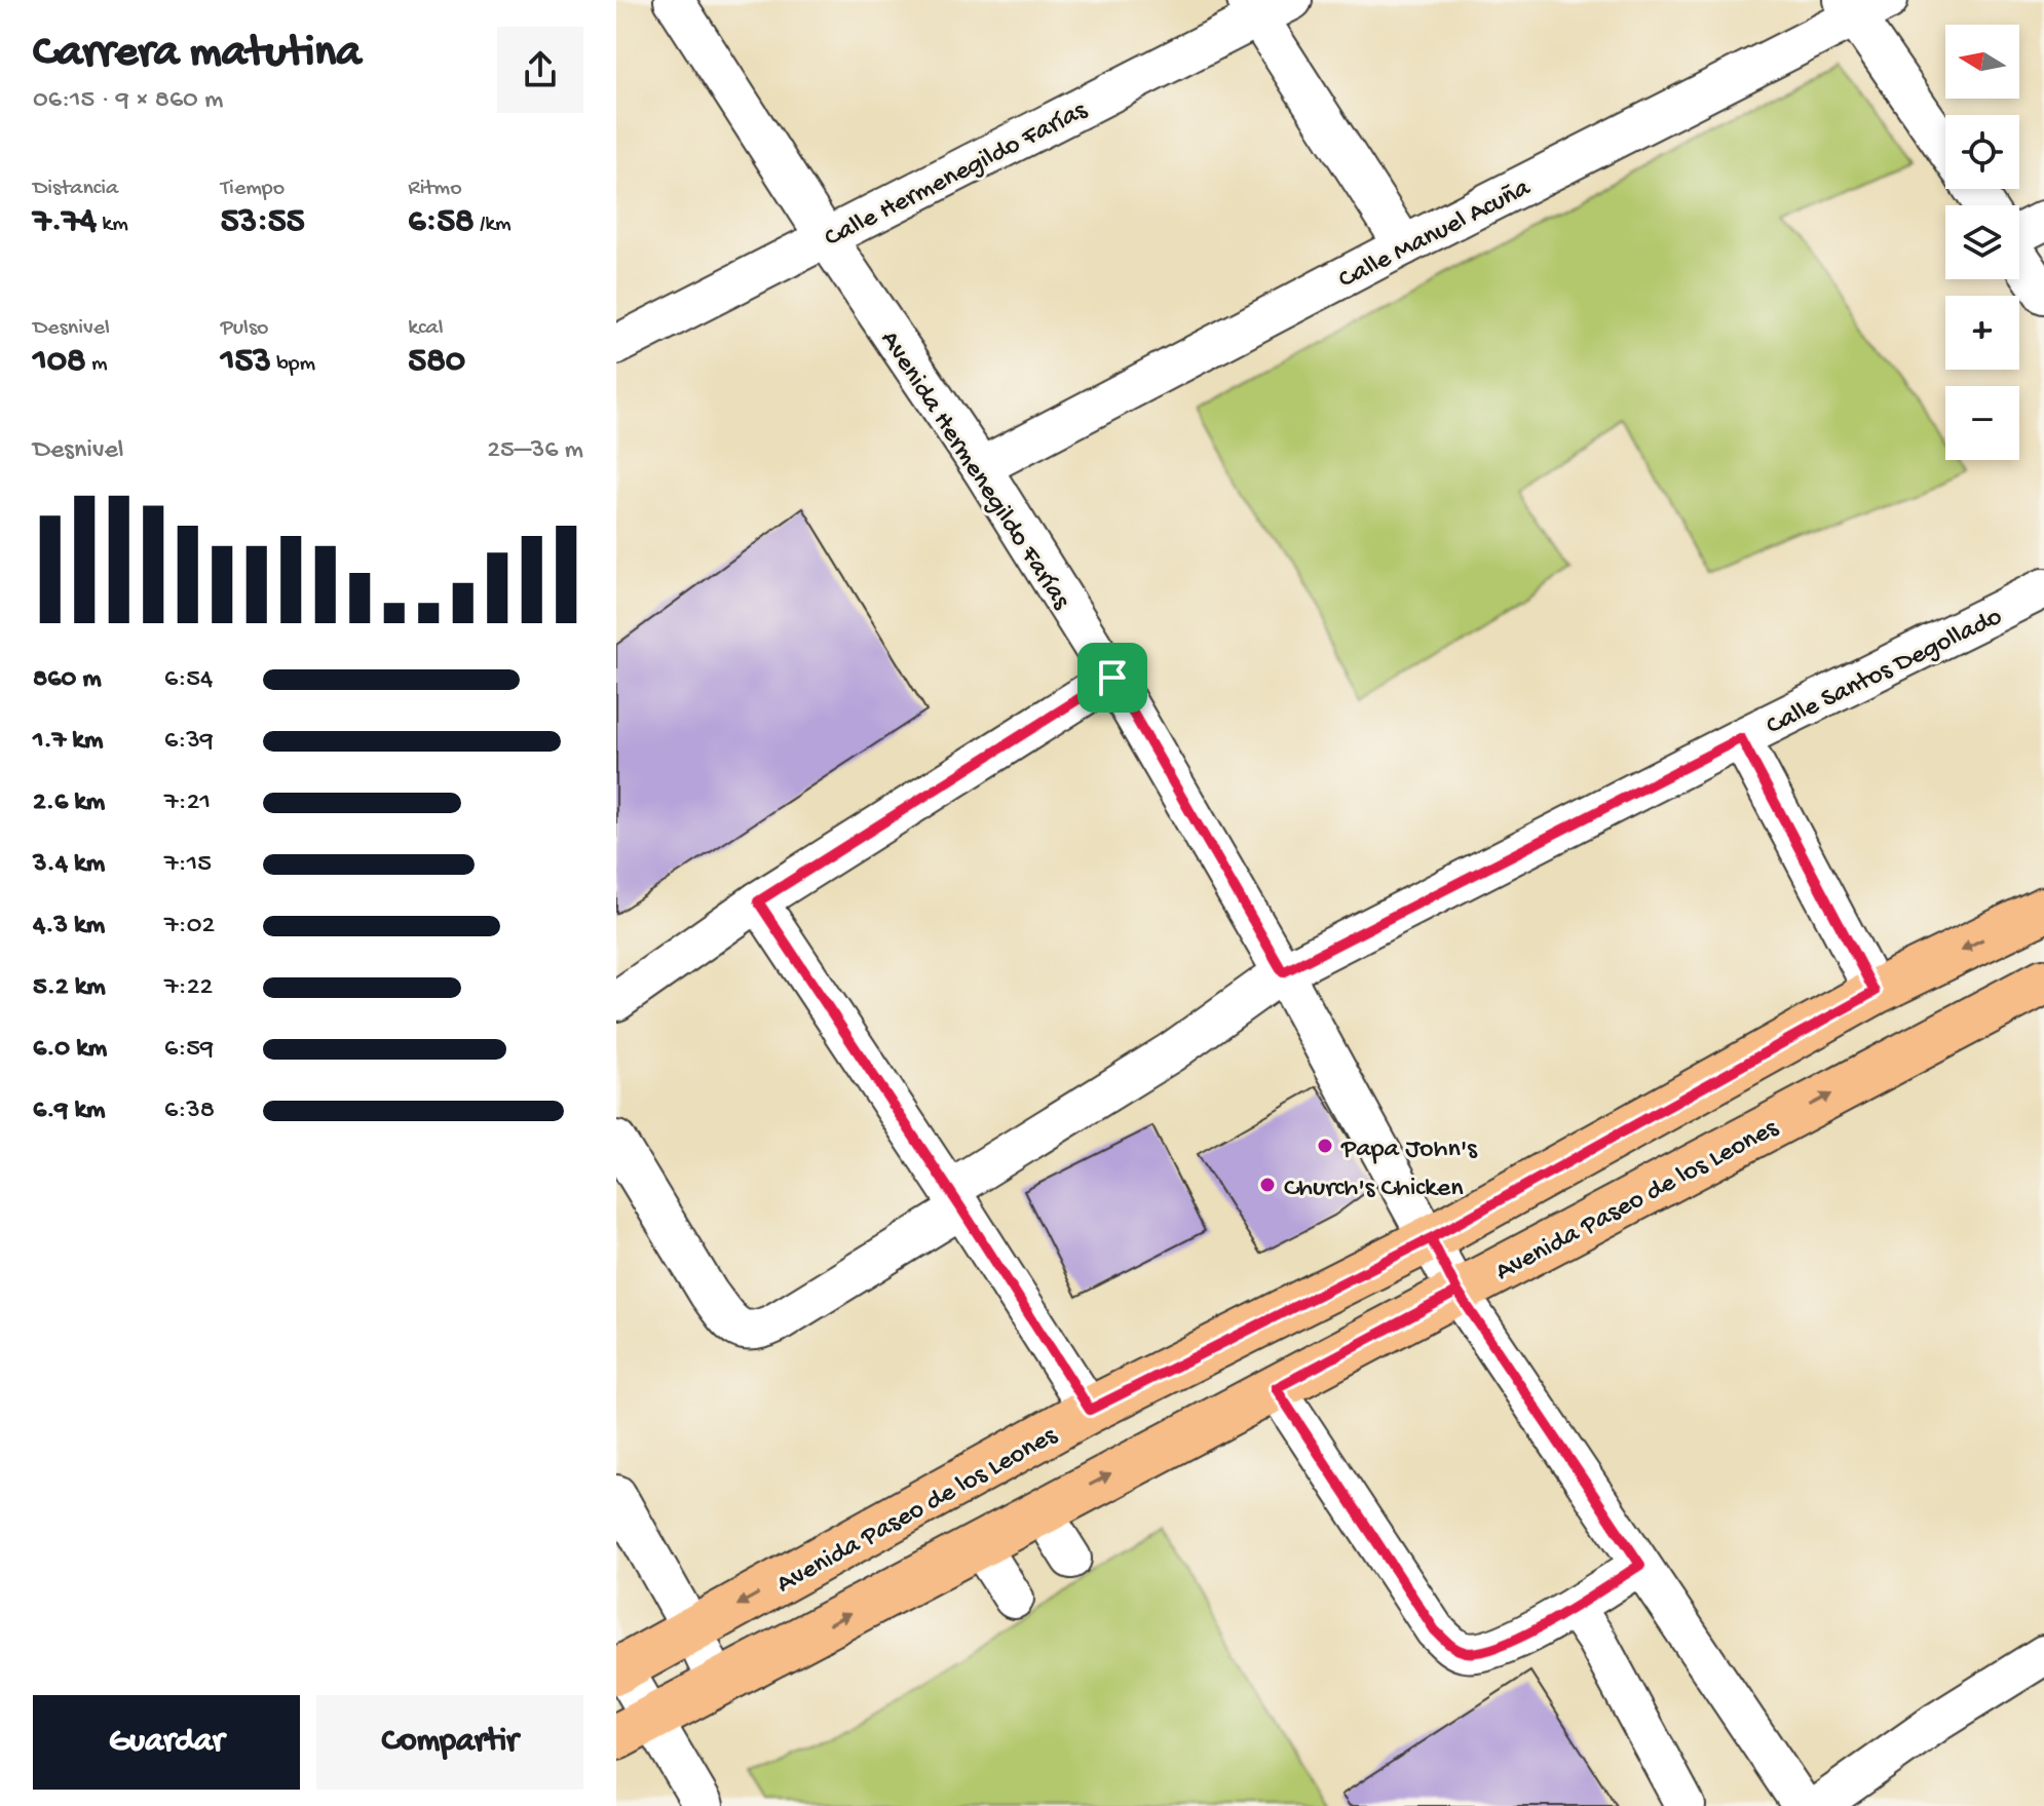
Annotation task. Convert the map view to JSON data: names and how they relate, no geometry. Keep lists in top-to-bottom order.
{
  "streets": {
    "main road": ["Avenida Paseo de los Leones"],
    "street": [
      "Calle Hermenegildo Farías",
      "Calle Manuel Acuña",
      "Avenida Hermenegildo Farías",
      "Calle Santos Degollado"
    ]
  },
  "crossings": [
    ["Calle Hermenegildo Farías", "Avenida Hermenegildo Farías"],
    ["Calle Manuel Acuña", "Avenida Hermenegildo Farías"],
    ["Avenida Hermenegildo Farías", "Calle Santos Degollado"],
    ["Avenida Hermenegildo Farías", "Avenida Paseo de los Leones"]
  ],
  "places": ["Papa John's", "Church's Chicken"],
  "north": "left",
  "page": {
    "heading": ["Carrera matutina", "06:15 · 9 × 860 m"],
    "map_buttons": ["+", "−"],
    "stats": [
      ["Distancia", "7.74 km"],
      ["Tiempo", "53:55"],
      ["Ritmo", "6:58 /km"],
      ["Desnivel", "108 m"],
      ["Pulso", "153 bpm"],
      ["kcal", "580"]
    ],
    "chart": ["Desnivel", "25–36 m"],
    "list": [
      {
        "name": "860 m",
        "note": "6:54"
      },
      {
        "name": "1.7 km",
        "note": "6:39"
      },
      {
        "name": "2.6 km",
        "note": "7:21"
      },
      {
        "name": "3.4 km",
        "note": "7:15"
      },
      {
        "name": "4.3 km",
        "note": "7:02"
      },
      {
        "name": "5.2 km",
        "note": "7:22"
      },
      {
        "name": "6.0 km",
        "note": "6:59"
      },
      {
        "name": "6.9 km",
        "note": "6:38"
      }
    ],
    "buttons": ["Guardar", "Compartir"]
  }
}
